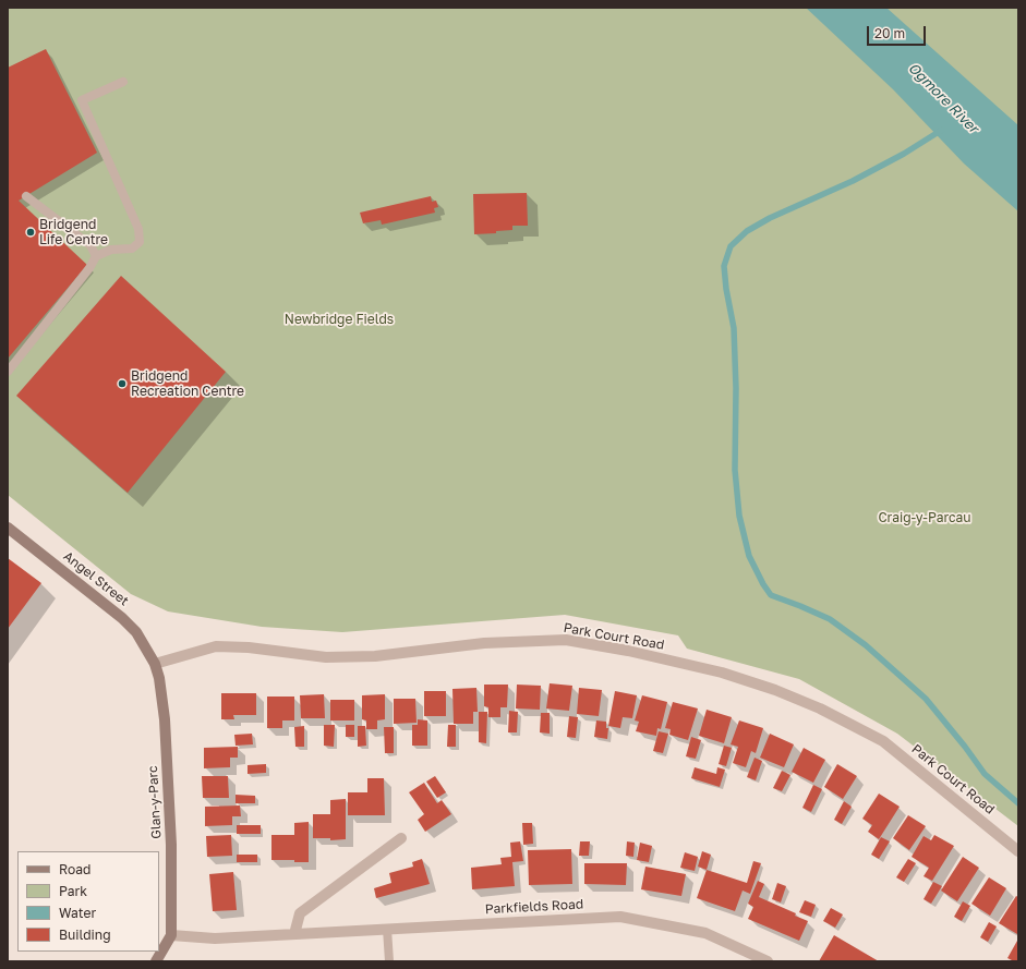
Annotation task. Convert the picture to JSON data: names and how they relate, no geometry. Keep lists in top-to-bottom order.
{
  "streets": {
    "street": [
      "Angel Street",
      "Park Court Road",
      "Glan-y-Parc",
      "Parkfields Road"
    ]
  },
  "crossings": [
    ["Angel Street", "Park Court Road"],
    ["Angel Street", "Glan-y-Parc"],
    ["Park Court Road", "Glan-y-Parc"],
    ["Glan-y-Parc", "Parkfields Road"]
  ],
  "water": ["Ogmore River"],
  "parks": ["Newbridge Fields", "Craig-y-Parcau"],
  "places": ["Bridgend Life Centre", "Bridgend Recreation Centre"],
  "legend": [
    "Road",
    "Park",
    "Water",
    "Building"
  ],
  "scale_bar": "20 m"
}
